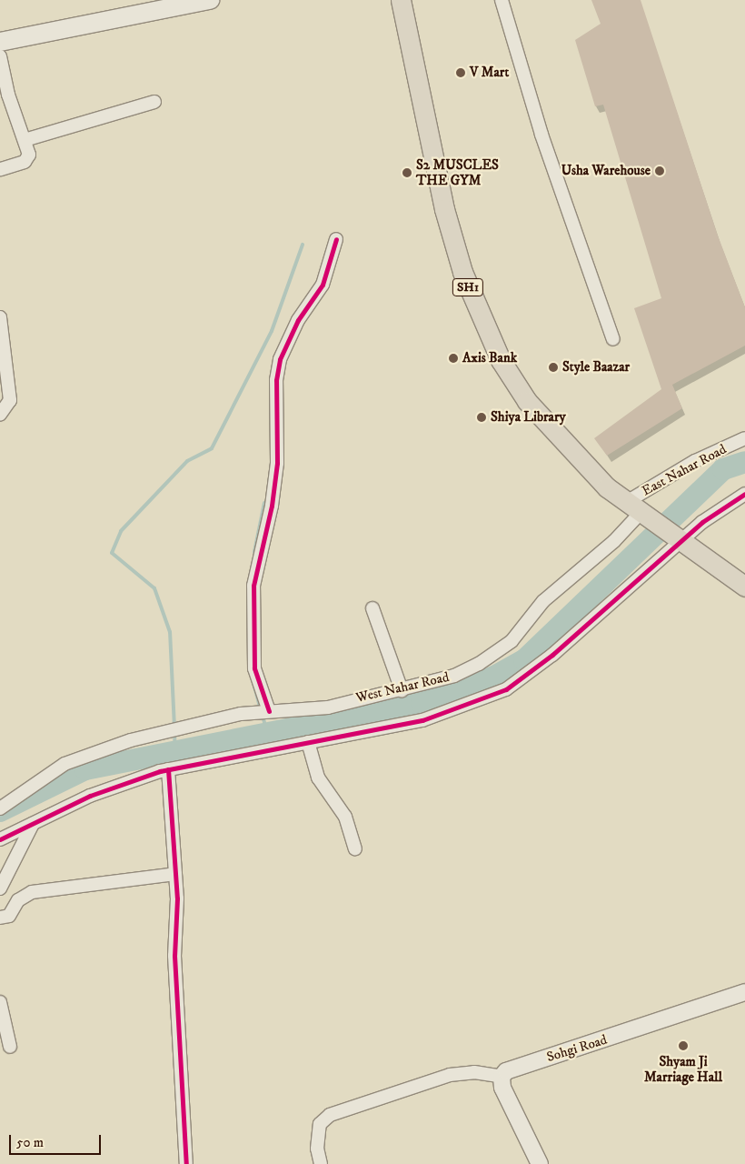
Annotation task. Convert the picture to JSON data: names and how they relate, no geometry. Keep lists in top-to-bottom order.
{
  "streets": {
    "main road": ["SH1"],
    "street": ["East Nahar Road", "West Nahar Road", "Sohgi Road"]
  },
  "crossings": [
    ["SH1", "East Nahar Road"],
    ["SH1", "West Nahar Road"],
    ["East Nahar Road", "West Nahar Road"]
  ],
  "places": [
    "V Mart",
    "Usha Warehouse",
    "S2 MUSCLES THE GYM",
    "Axis Bank",
    "Style Baazar",
    "Shiya Library",
    "Shyam Ji Marriage Hall"
  ],
  "scale_bar": "50 m"
}
